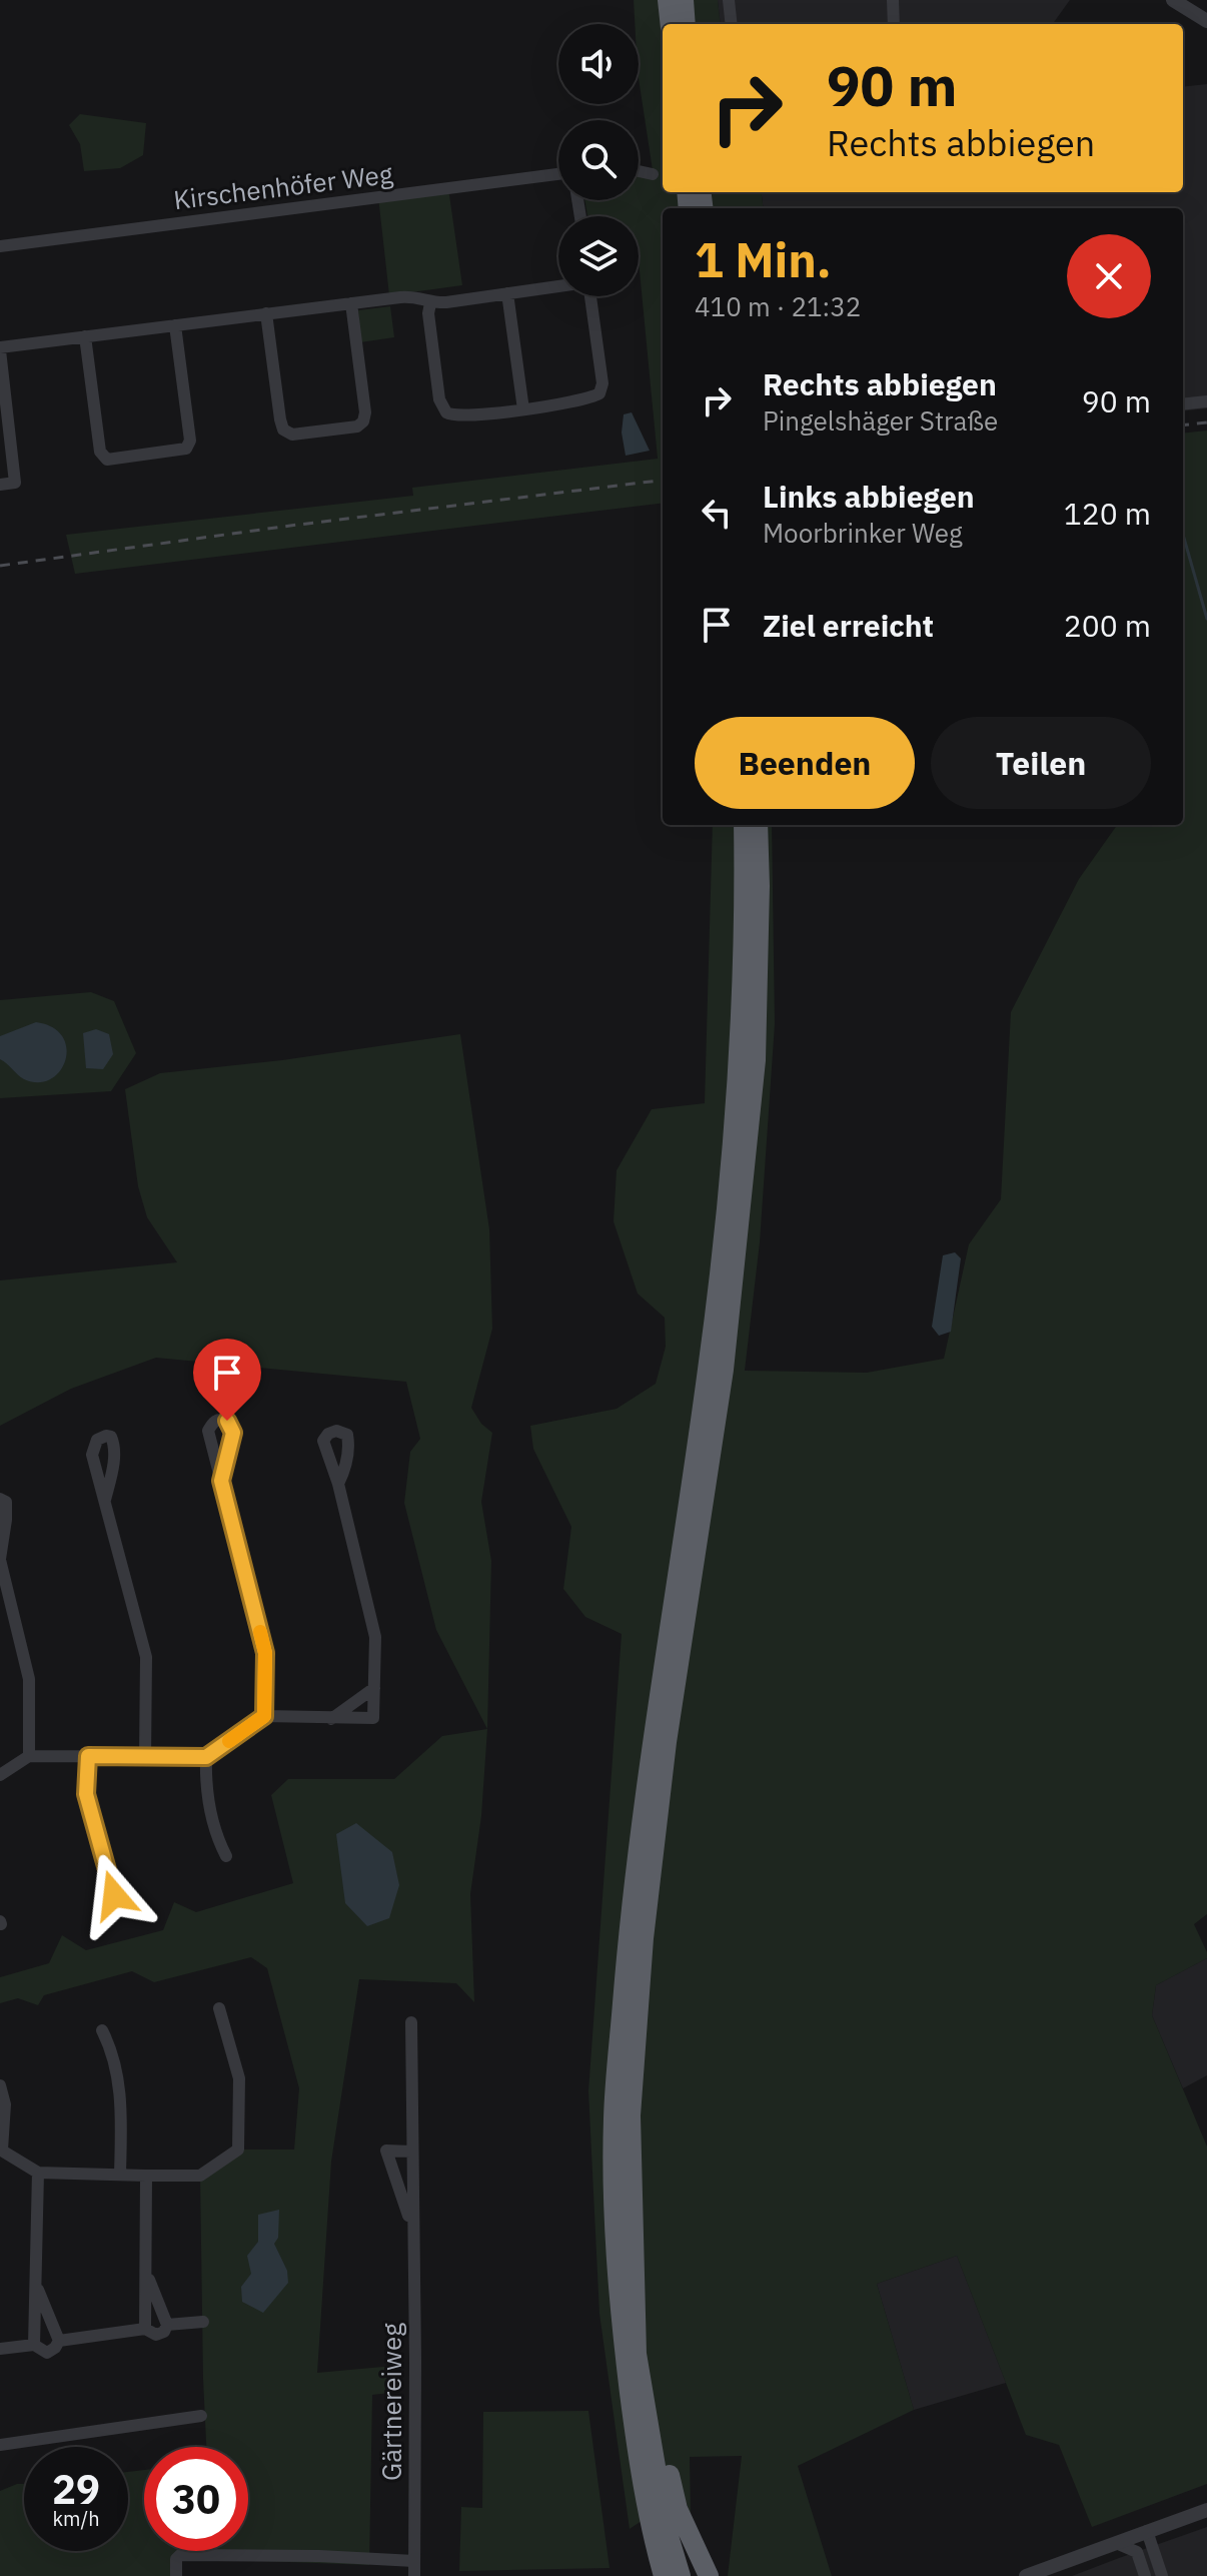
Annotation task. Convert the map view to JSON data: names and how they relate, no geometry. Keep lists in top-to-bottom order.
{
  "streets": {
    "street": ["Kirschenhöfer Weg", "Gärtnereiweg"]
  },
  "page": {
    "turn": ["90 m", "Rechts abbiegen"],
    "heading": ["1 Min.", "410 m · 21:32"],
    "list": [
      {
        "name": "Rechts abbiegen",
        "note": "Pingelshäger Straße",
        "value": "90 m"
      },
      {
        "name": "Links abbiegen",
        "note": "Moorbrinker Weg",
        "value": "120 m"
      },
      {
        "name": "Ziel erreicht",
        "value": "200 m"
      }
    ],
    "buttons": ["Beenden", "Teilen"],
    "speed": "29 km/h",
    "limit": "30"
  }
}
